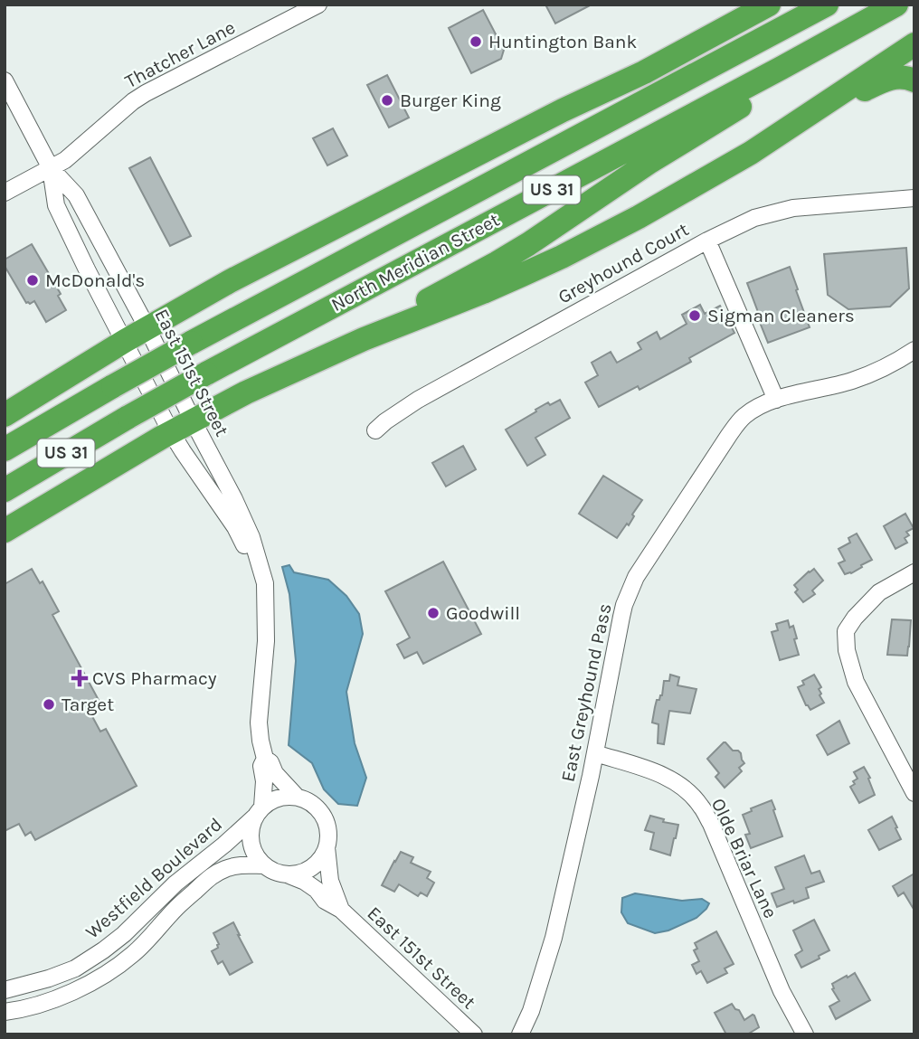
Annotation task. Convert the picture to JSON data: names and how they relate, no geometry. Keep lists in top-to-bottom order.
{
  "streets": {
    "highway": ["US 31", "North Meridian Street"],
    "street": [
      "Thatcher Lane",
      "Greyhound Court",
      "East 151st Street",
      "East Greyhound Pass",
      "Olde Briar Lane",
      "Westfield Boulevard"
    ]
  },
  "crossings": [
    ["Thatcher Lane", "East 151st Street"],
    ["East 151st Street", "Westfield Boulevard"],
    ["East Greyhound Pass", "Olde Briar Lane"]
  ],
  "places": {
    "other": [
      "Huntington Bank",
      "Burger King",
      "McDonald's",
      "Sigman Cleaners",
      "Goodwill",
      "Target"
    ],
    "health": ["CVS Pharmacy"]
  }
}
